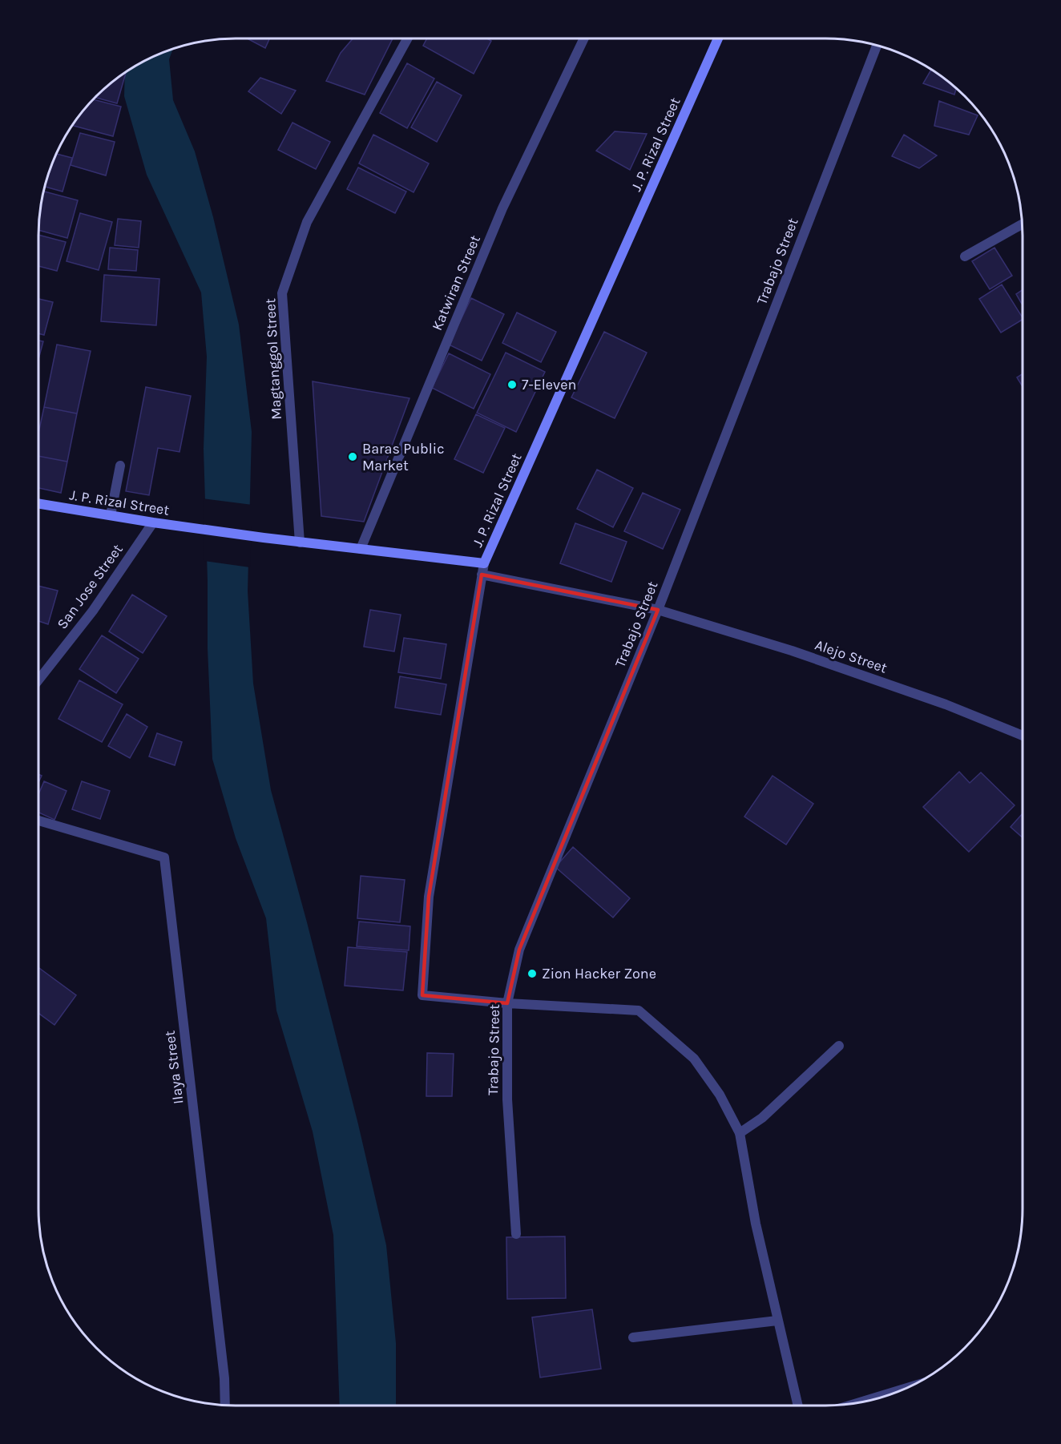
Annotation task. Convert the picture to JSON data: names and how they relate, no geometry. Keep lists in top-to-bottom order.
{
  "streets": {
    "main road": ["J. P. Rizal Street"],
    "street": [
      "Trabajo Street",
      "Katwiran Street",
      "Magtanggol Street",
      "San Jose Street",
      "Alejo Street",
      "Ilaya Street"
    ]
  },
  "crossings": [
    ["J. P. Rizal Street", "Katwiran Street"],
    ["J. P. Rizal Street", "Magtanggol Street"],
    ["J. P. Rizal Street", "San Jose Street"],
    ["Trabajo Street", "Alejo Street"]
  ],
  "places": ["7-Eleven", "Baras Public Market", "Zion Hacker Zone"]
}
